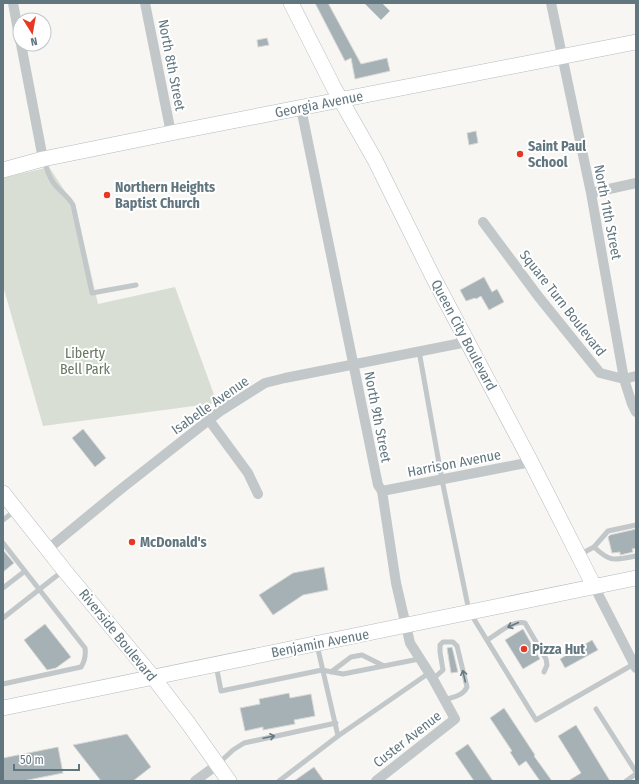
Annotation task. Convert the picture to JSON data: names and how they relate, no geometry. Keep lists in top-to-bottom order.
{
  "streets": {
    "street": [
      "North 8th Street",
      "Georgia Avenue",
      "North 11th Street",
      "Square Turn Boulevard",
      "Queen City Boulevard",
      "Isabelle Avenue",
      "North 9th Street",
      "Harrison Avenue",
      "Riverside Boulevard",
      "Benjamin Avenue",
      "Custer Avenue"
    ]
  },
  "crossings": [
    ["North 8th Street", "Georgia Avenue"],
    ["Georgia Avenue", "North 11th Street"],
    ["Georgia Avenue", "Queen City Boulevard"],
    ["Georgia Avenue", "North 9th Street"],
    ["North 11th Street", "Square Turn Boulevard"],
    ["Queen City Boulevard", "Isabelle Avenue"],
    ["Queen City Boulevard", "Harrison Avenue"],
    ["Queen City Boulevard", "Benjamin Avenue"],
    ["Isabelle Avenue", "North 9th Street"],
    ["Isabelle Avenue", "Riverside Boulevard"],
    ["North 9th Street", "Harrison Avenue"],
    ["North 9th Street", "Benjamin Avenue"],
    ["North 9th Street", "Custer Avenue"],
    ["Riverside Boulevard", "Benjamin Avenue"]
  ],
  "parks": ["Liberty Bell Park"],
  "places": [
    "Saint Paul School",
    "Northern Heights Baptist Church",
    "McDonald's",
    "Pizza Hut"
  ],
  "scale_bar": "50 m",
  "north": "bottom"
}
